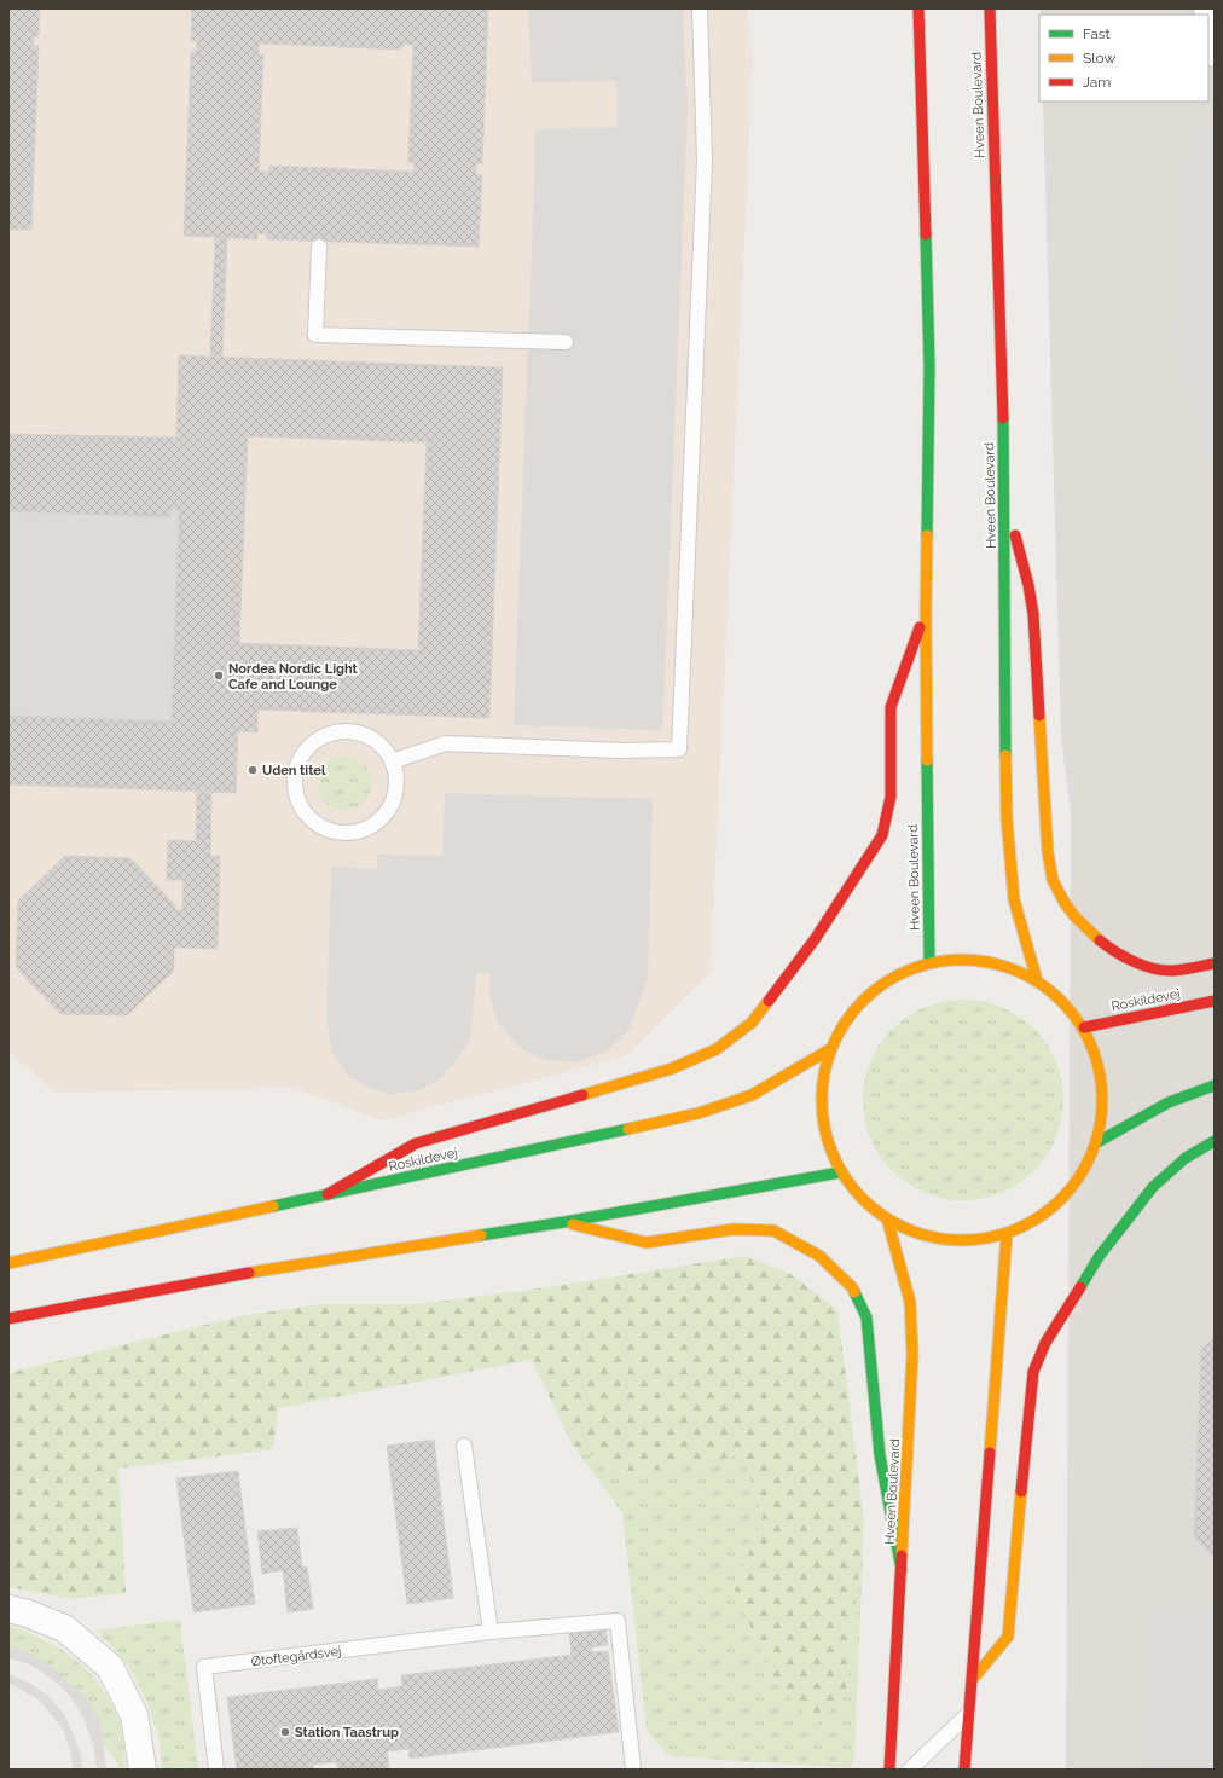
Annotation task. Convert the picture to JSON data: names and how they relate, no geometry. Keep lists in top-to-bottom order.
{
  "streets": {
    "main road": ["Hveen Boulevard", "Roskildevej"],
    "lane": ["Øtoftegårdsvej"]
  },
  "places": ["Nordea Nordic Light Cafe and Lounge", "Uden titel", "Station Taastrup"],
  "legend": ["Fast", "Slow", "Jam"]
}
